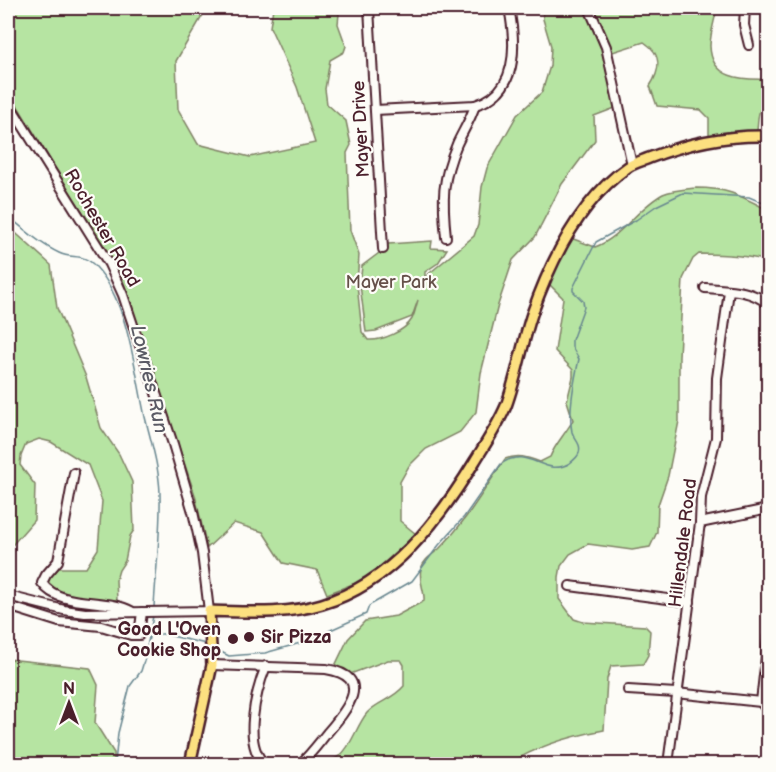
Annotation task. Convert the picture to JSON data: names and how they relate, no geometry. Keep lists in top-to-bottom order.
{
  "streets": {
    "main road": ["Rochester Road"],
    "street": ["Mayer Drive", "Hillendale Road"]
  },
  "water": ["Lowries Run"],
  "parks": ["Mayer Park"],
  "places": ["Sir Pizza", "Good L'Oven Cookie Shop"],
  "north": "top"
}
